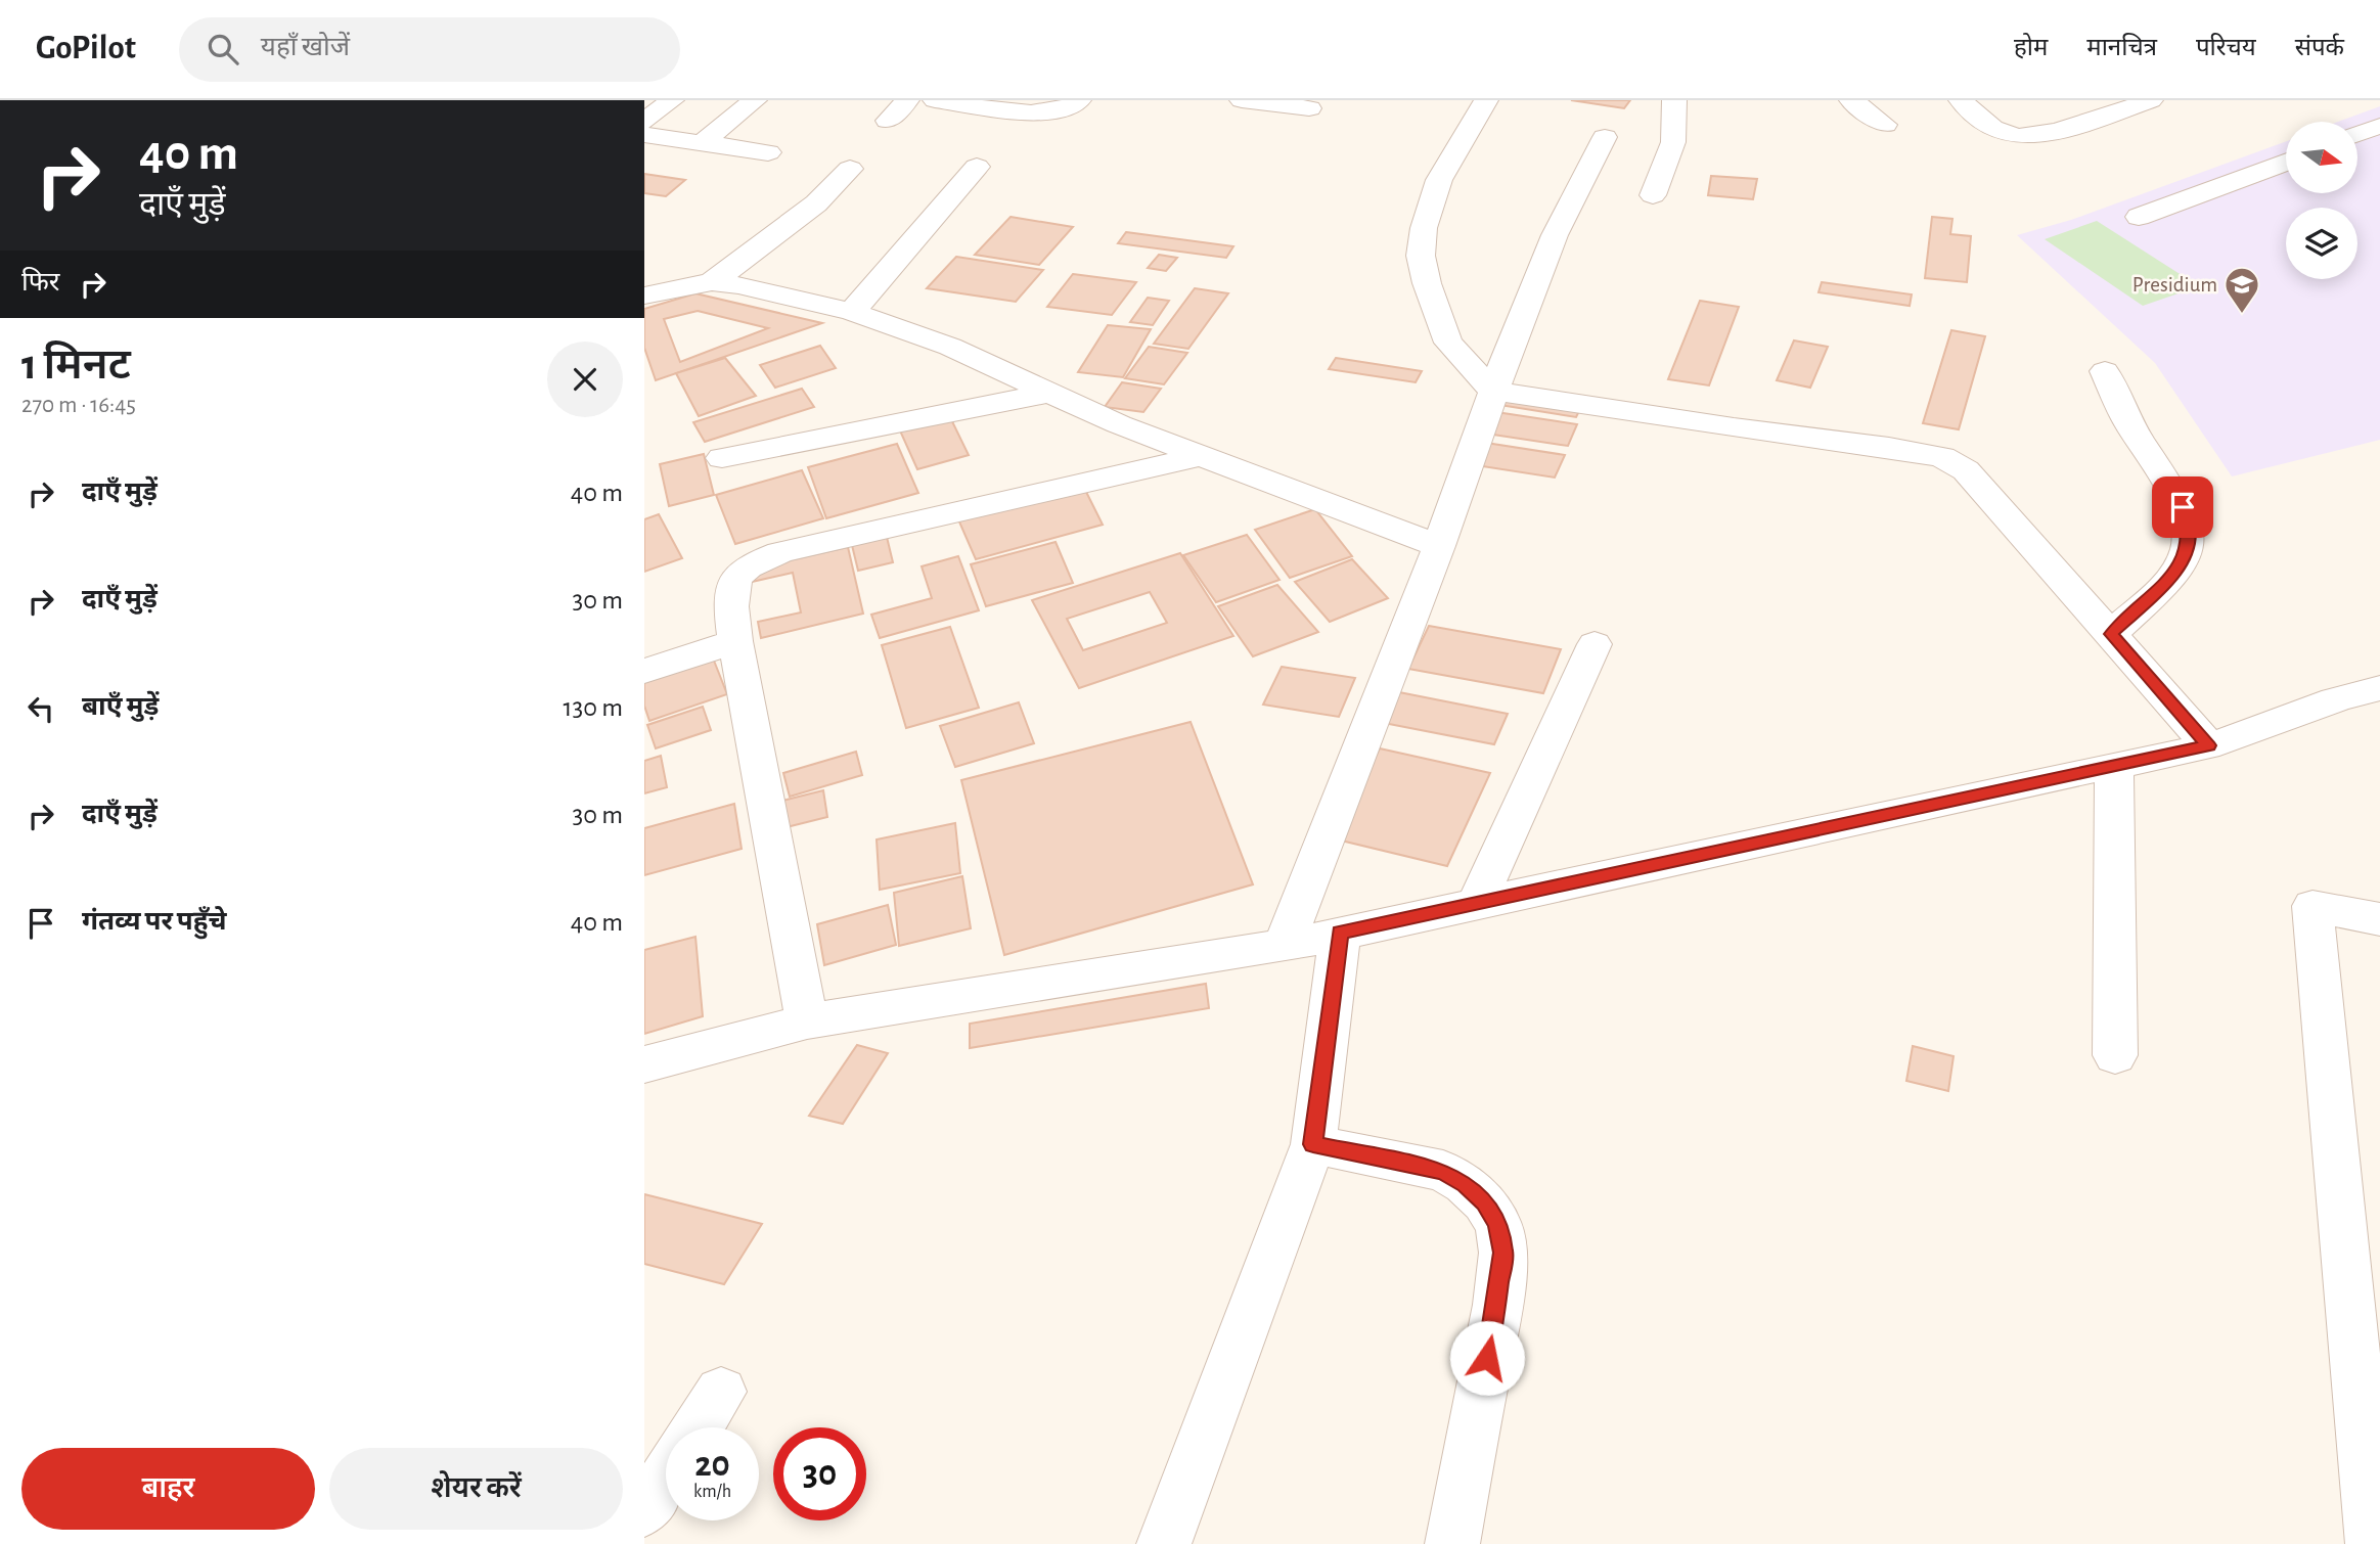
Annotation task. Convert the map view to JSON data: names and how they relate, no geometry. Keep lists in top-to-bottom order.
{
  "places": {
    "school or university": ["Presidium"]
  },
  "north": "right",
  "page": {
    "header": "GoPilot",
    "search": "यहाँ खोजें",
    "nav": [
      "होम",
      "मानचित्र",
      "परिचय",
      "संपर्क"
    ],
    "turn": ["40 m", "दाएँ मुड़ें"],
    "then": "फिर",
    "heading": ["1 मिनट", "270 m · 16:45"],
    "list": [
      {
        "name": "दाएँ मुड़ें",
        "value": "40 m"
      },
      {
        "name": "दाएँ मुड़ें",
        "value": "30 m"
      },
      {
        "name": "बाएँ मुड़ें",
        "value": "130 m"
      },
      {
        "name": "दाएँ मुड़ें",
        "value": "30 m"
      },
      {
        "name": "गंतव्य पर पहुँचे",
        "value": "40 m"
      }
    ],
    "speed": "20 km/h",
    "limit": "30",
    "buttons": ["बाहर", "शेयर करें"]
  }
}
